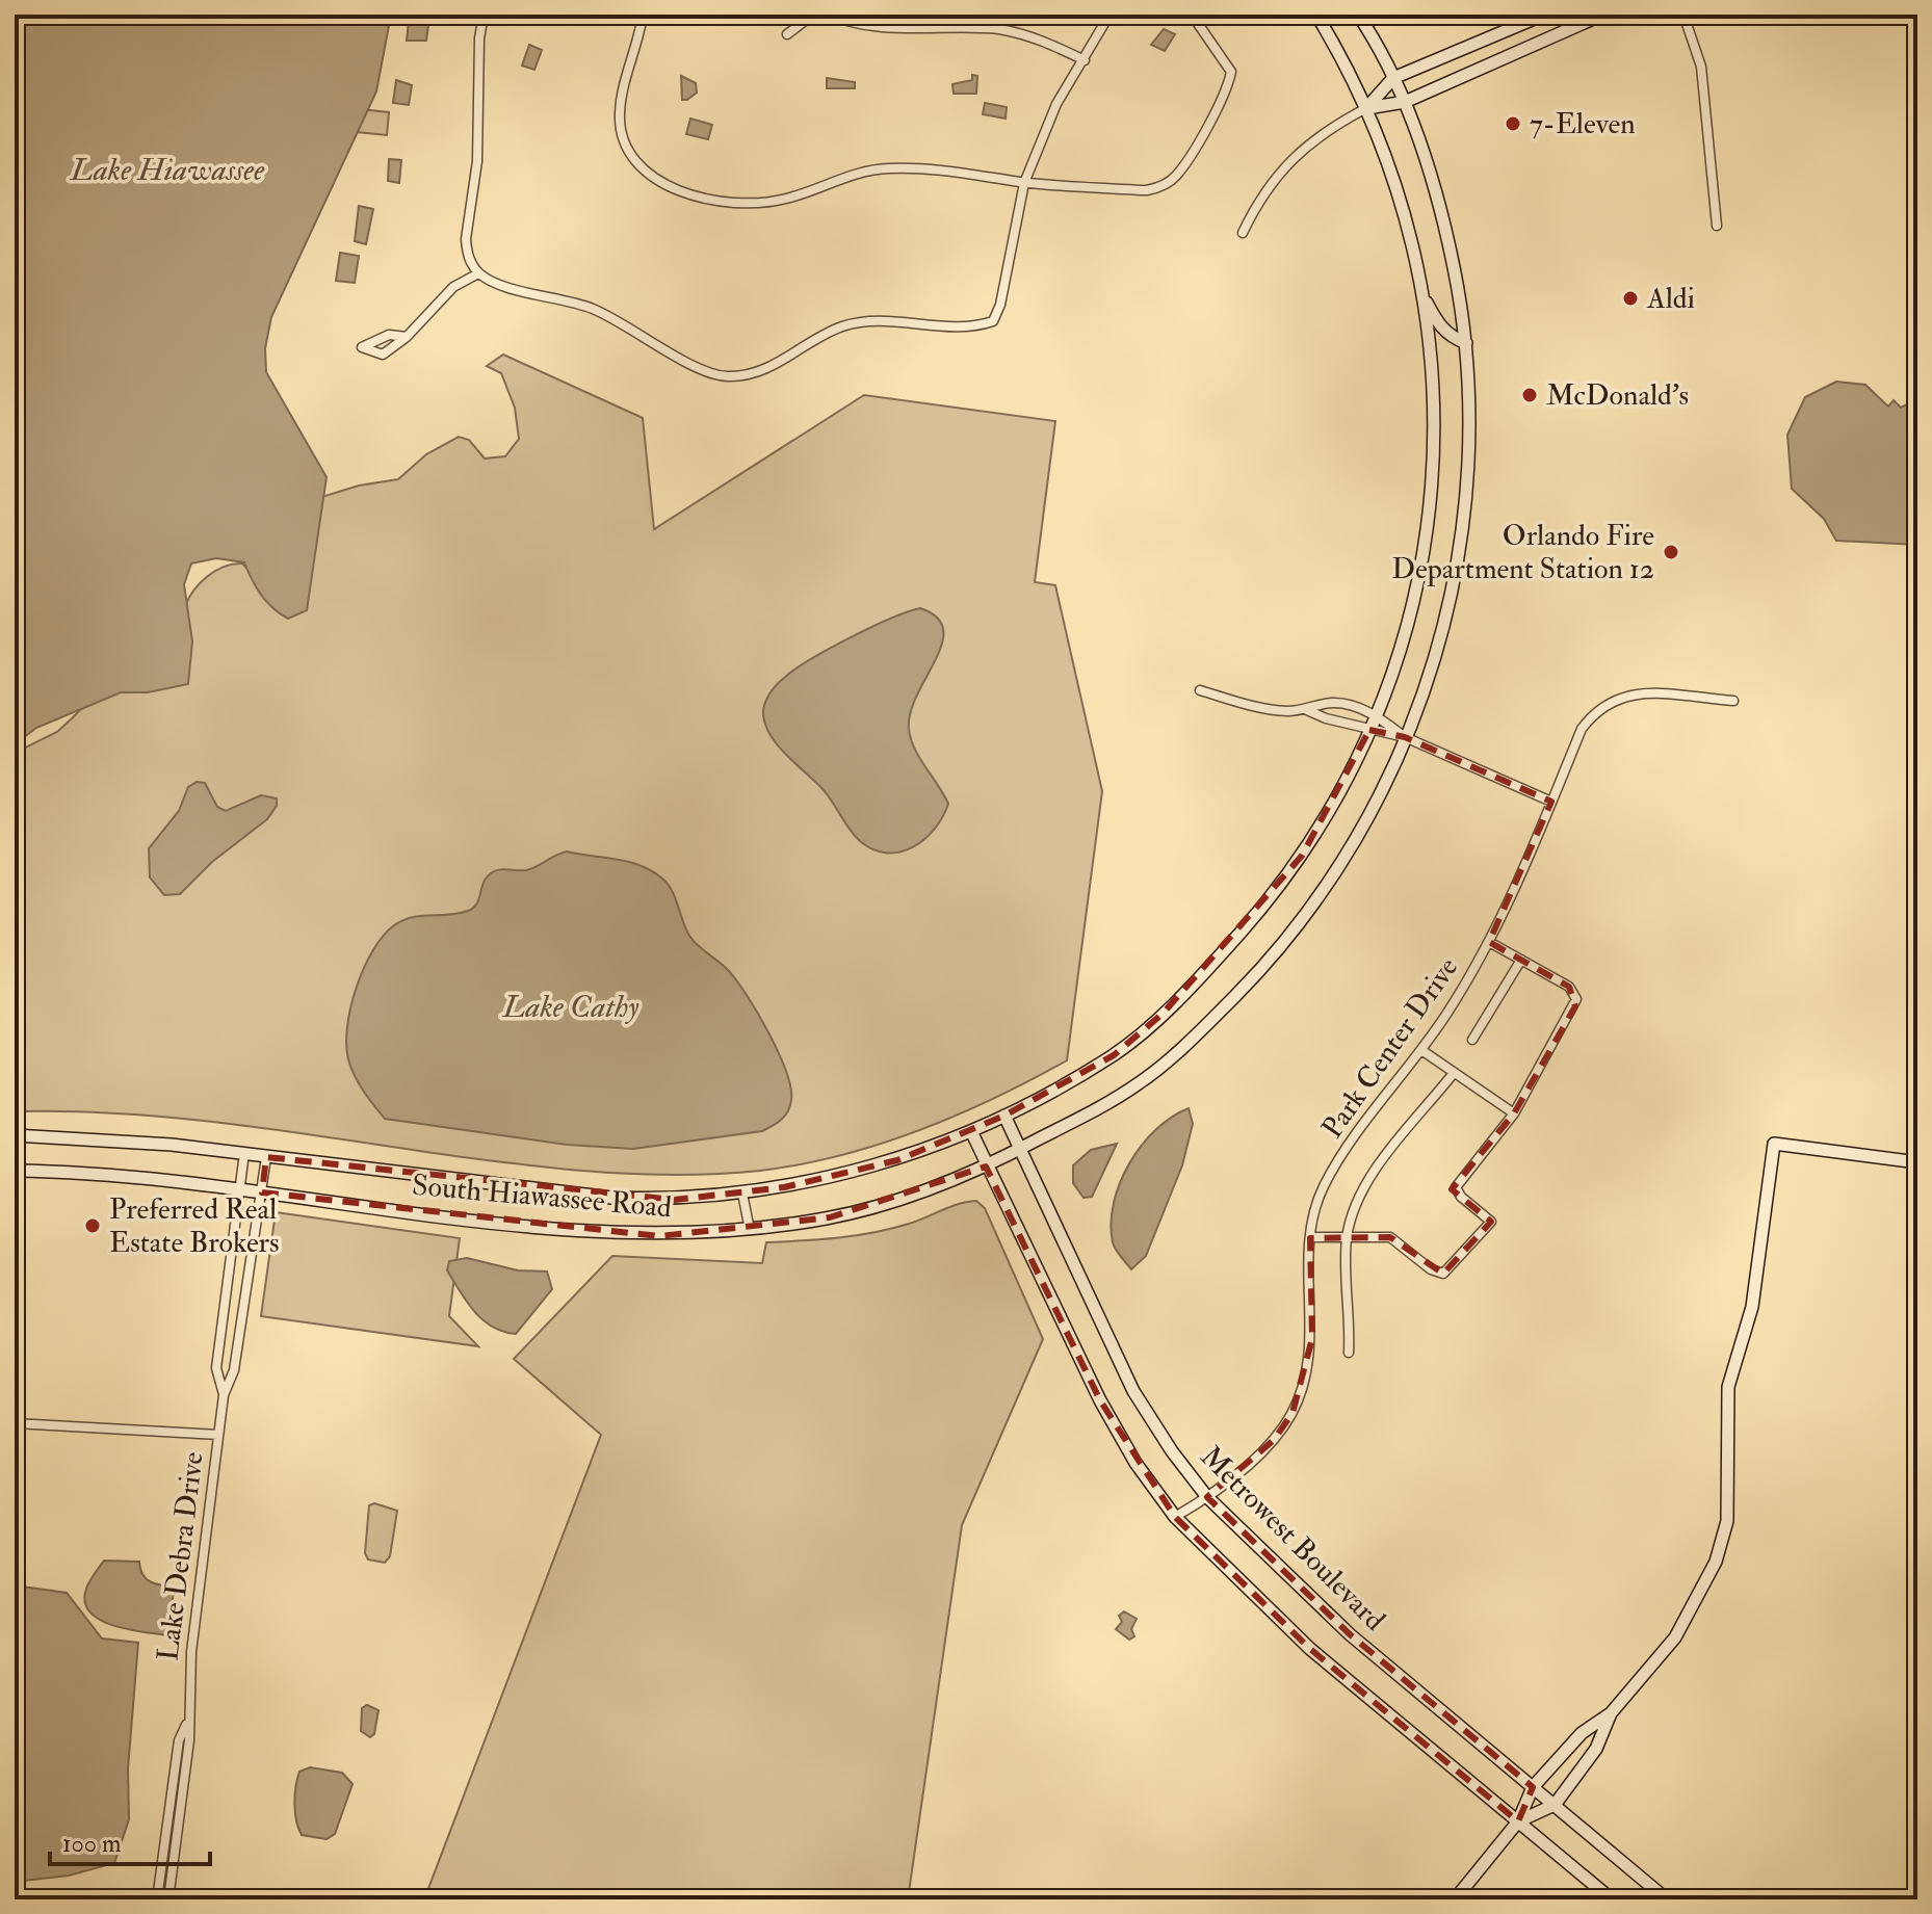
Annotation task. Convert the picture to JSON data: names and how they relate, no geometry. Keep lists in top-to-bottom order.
{
  "streets": {
    "street": [
      "Park Center Drive",
      "South Hiawassee Road",
      "Metrowest Boulevard",
      "Lake Debra Drive"
    ]
  },
  "crossings": [
    ["Park Center Drive", "Metrowest Boulevard"],
    ["South Hiawassee Road", "Metrowest Boulevard"],
    ["South Hiawassee Road", "Lake Debra Drive"]
  ],
  "water": ["Lake Hiawassee", "Lake Cathy"],
  "places": [
    "7-Eleven",
    "Aldi",
    "McDonald's",
    "Orlando Fire Department Station 12",
    "Preferred Real Estate Brokers"
  ],
  "scale_bar": "100 m"
}
